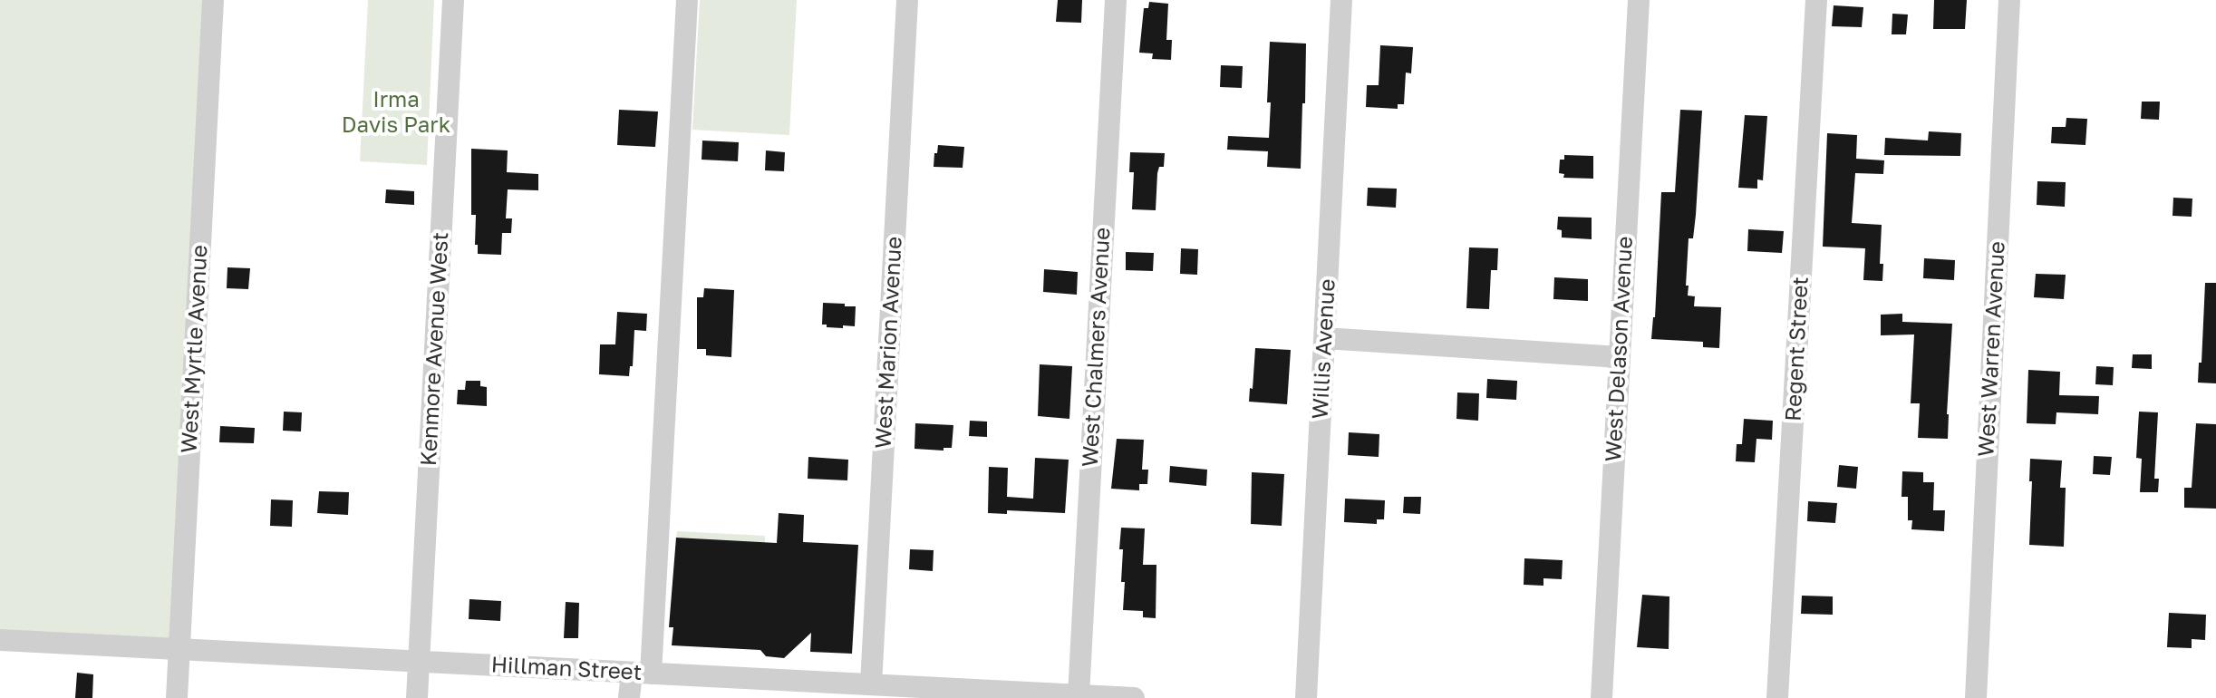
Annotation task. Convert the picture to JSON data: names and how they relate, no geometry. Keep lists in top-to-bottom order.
{
  "streets": {
    "street": [
      "West Marion Avenue",
      "West Chalmers Avenue",
      "West Myrtle Avenue",
      "Kenmore Avenue West",
      "Willis Avenue",
      "West Delason Avenue",
      "Regent Street",
      "West Warren Avenue",
      "Hillman Street"
    ]
  },
  "crossings": [
    ["West Marion Avenue", "Hillman Street"],
    ["West Chalmers Avenue", "Hillman Street"],
    ["West Myrtle Avenue", "Hillman Street"],
    ["Kenmore Avenue West", "Hillman Street"]
  ],
  "parks": ["Irma Davis Park"]
}
